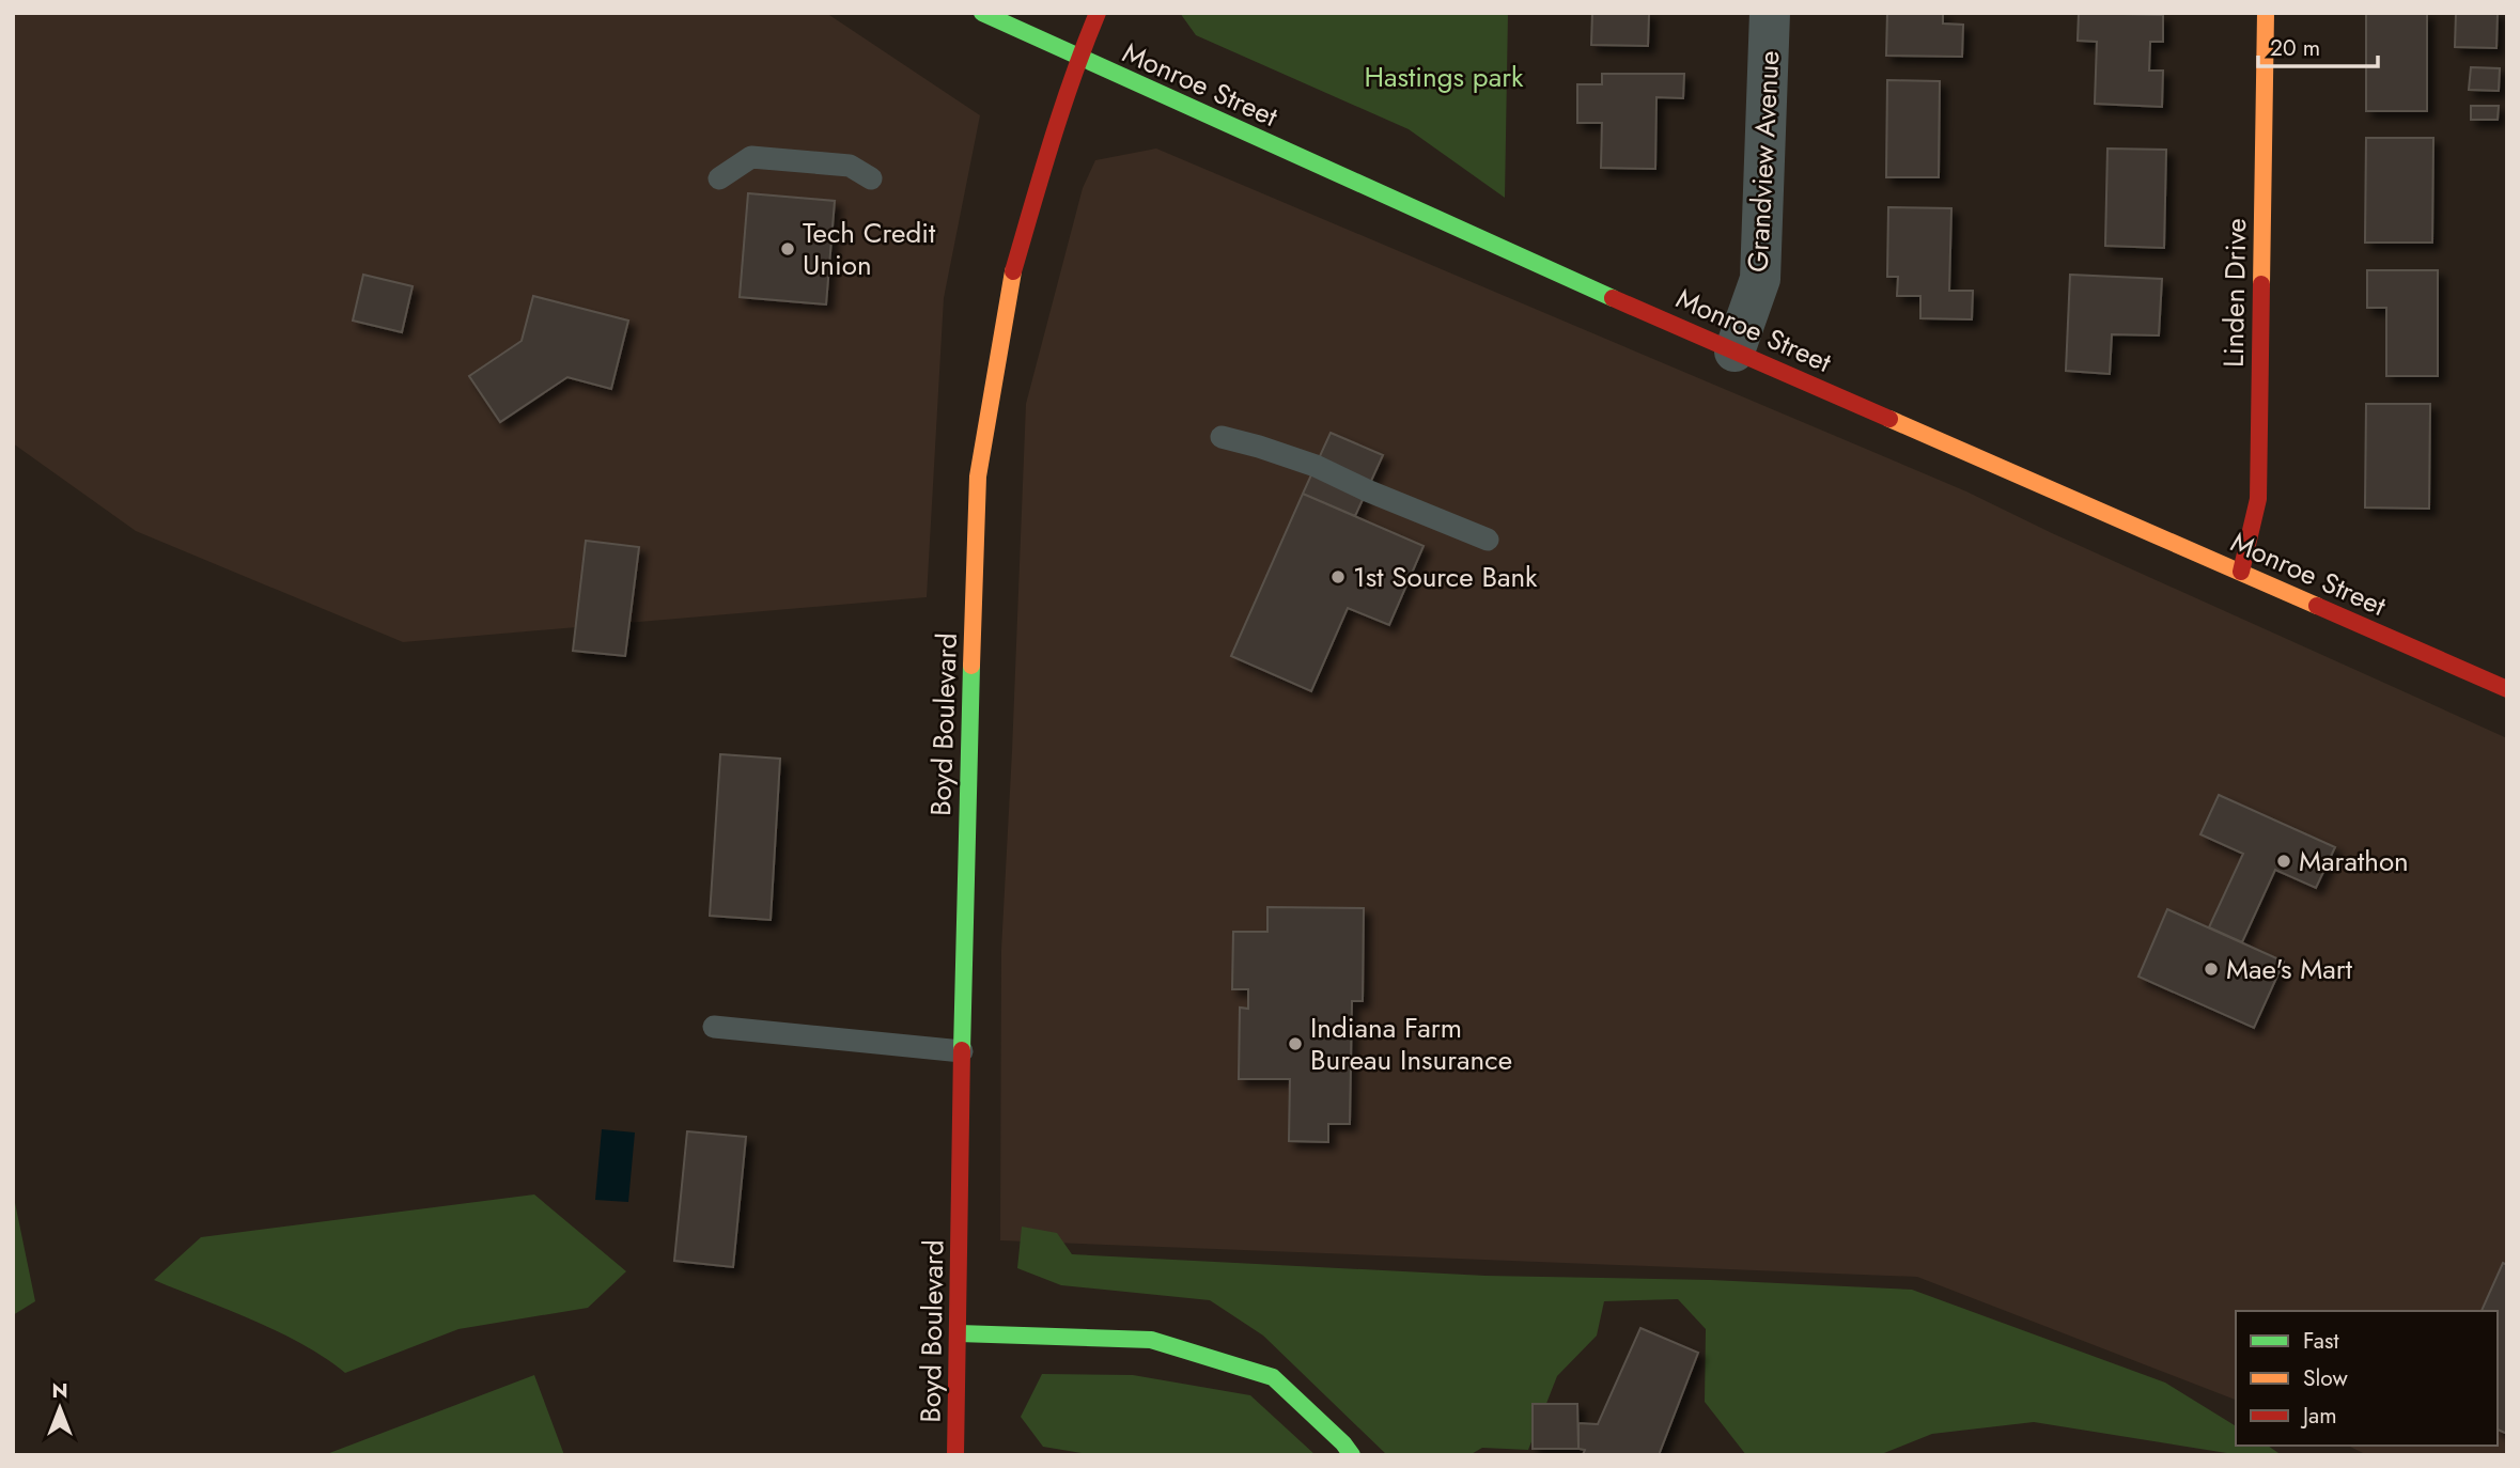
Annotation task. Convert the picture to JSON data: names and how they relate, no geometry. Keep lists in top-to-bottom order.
{
  "streets": {
    "street": [
      "Monroe Street",
      "Grandview Avenue",
      "Linden Drive",
      "Boyd Boulevard"
    ]
  },
  "crossings": [
    ["Monroe Street", "Grandview Avenue"],
    ["Monroe Street", "Linden Drive"],
    ["Monroe Street", "Boyd Boulevard"]
  ],
  "parks": ["Hastings park"],
  "places": [
    "Tech Credit Union",
    "1st Source Bank",
    "Marathon",
    "Mae's Mart",
    "Indiana Farm Bureau Insurance"
  ],
  "legend": ["Fast", "Slow", "Jam"],
  "scale_bar": "20 m",
  "north": "top"
}
